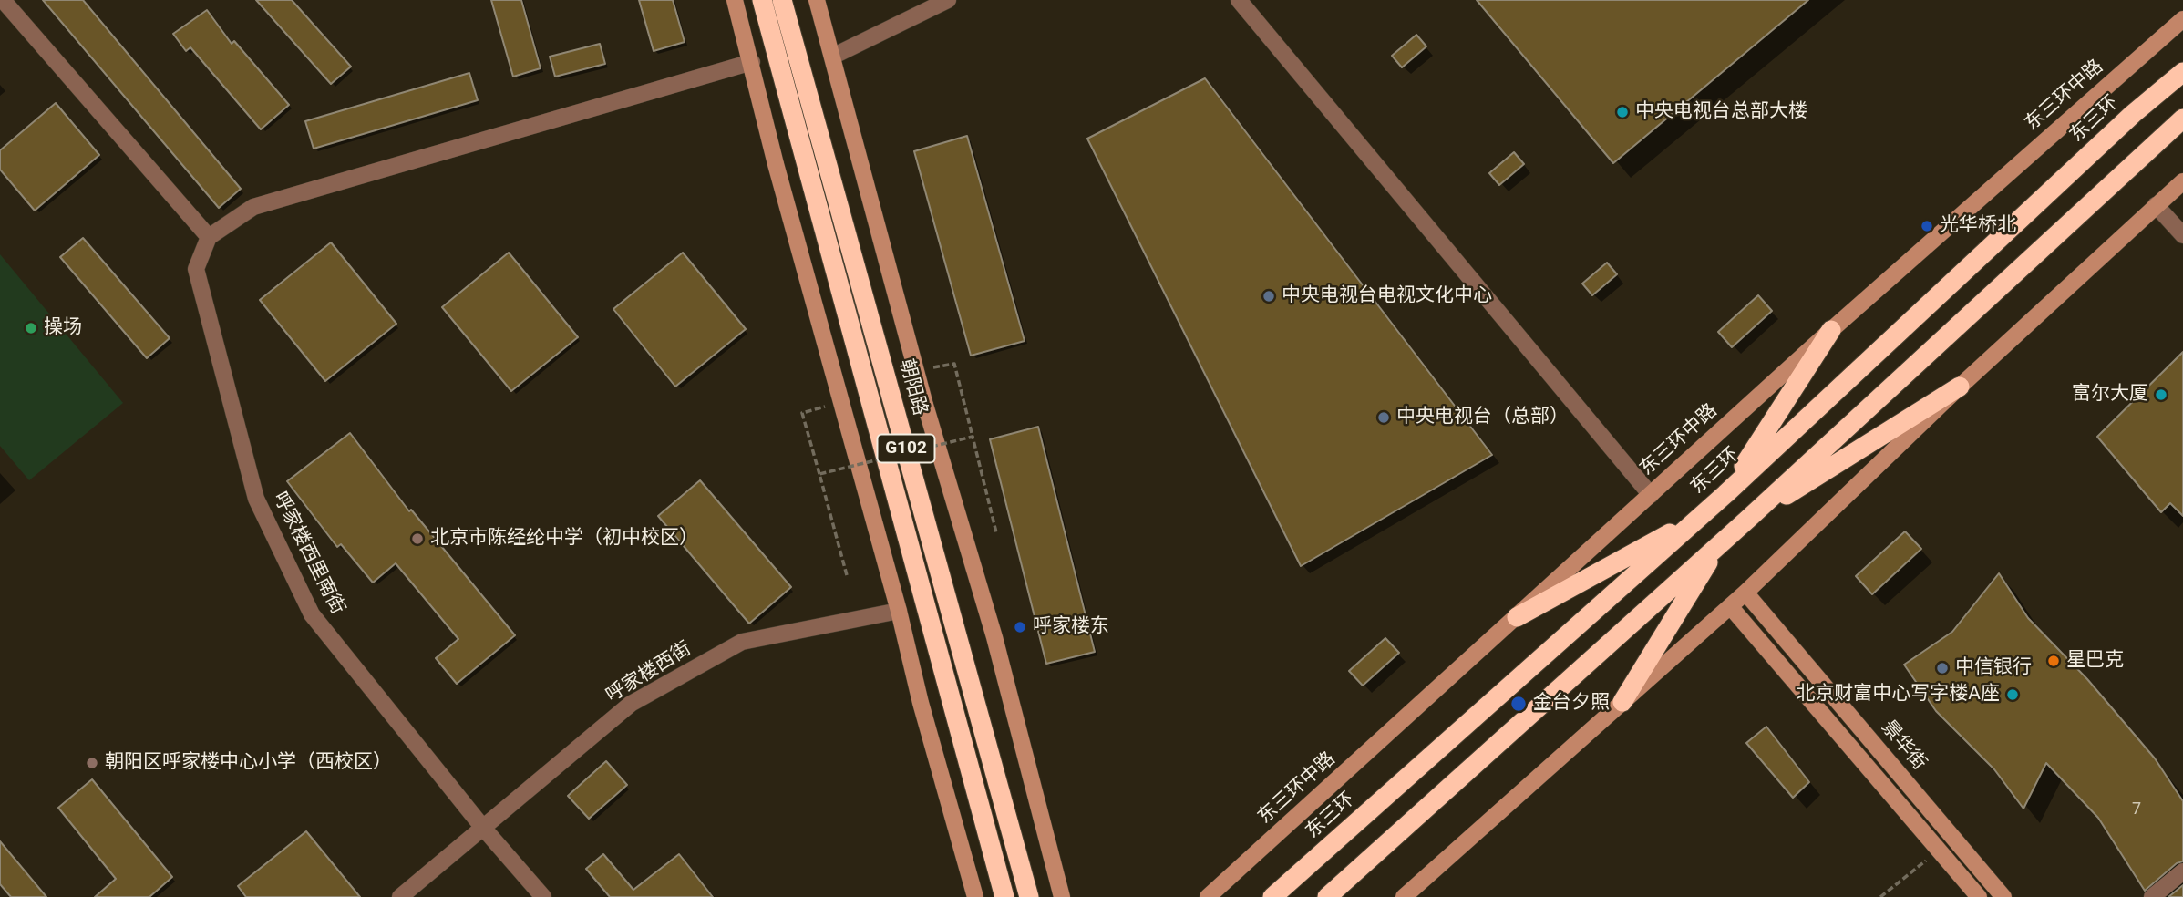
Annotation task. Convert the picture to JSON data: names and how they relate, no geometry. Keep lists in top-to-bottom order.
{
  "streets": {
    "highway": ["东三环", "朝阳路", "G102"],
    "street": [
      "东三环中路",
      "呼家楼西里南街",
      "呼家楼西街",
      "景华街"
    ]
  },
  "crossings": [
    ["呼家楼西里南街", "呼家楼西街"]
  ],
  "places": [
    "中央电视台总部大楼",
    "光华桥北",
    "中央电视台电视文化中心",
    "操场",
    "富尔大厦",
    "中央电视台（总部）",
    "北京市陈经纶中学（初中校区）",
    "呼家楼东",
    "星巴克",
    "中信银行",
    "北京财富中心写字楼A座",
    "金台夕照",
    "朝阳区呼家楼中心小学（西校区）"
  ],
  "house_numbers": ["7"]
}
